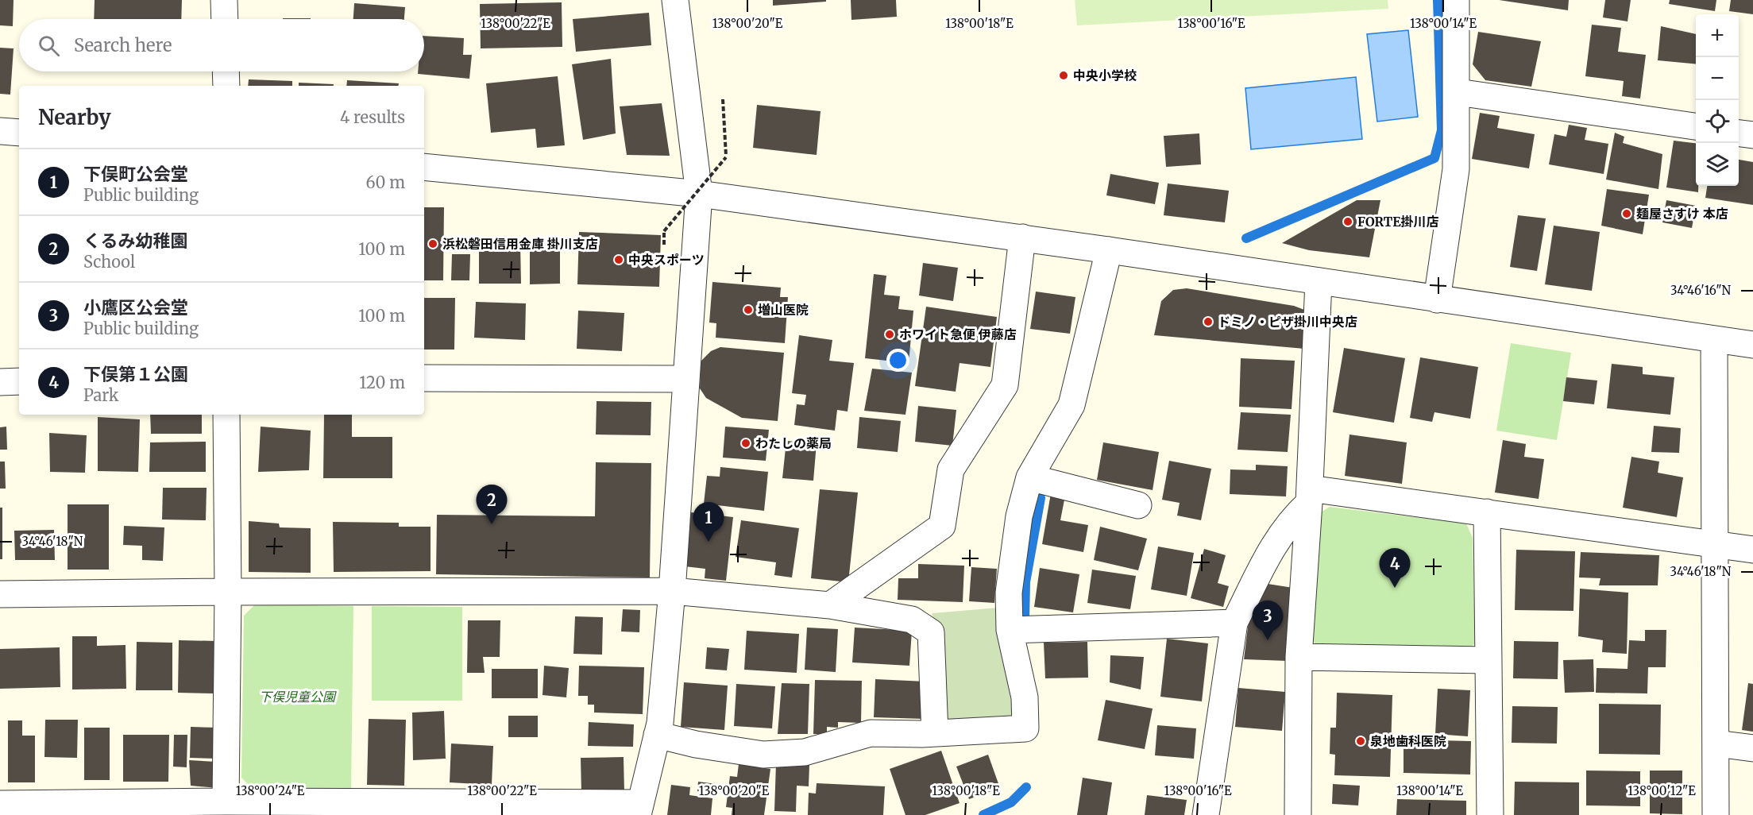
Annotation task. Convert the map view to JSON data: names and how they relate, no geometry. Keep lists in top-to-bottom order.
{
  "parks": ["下俣児童公園"],
  "places": [
    "中央小学校",
    "麺屋さすけ 本店",
    "FORTE掛川店",
    "浜松磐田信用金庫 掛川支店",
    "中央スポーツ",
    "増山医院",
    "ドミノ・ピザ掛川中央店",
    "ホワイト急便 伊藤店",
    "わたしの薬局",
    "泉地歯科医院"
  ],
  "page": {
    "map_buttons": ["+", "−"],
    "search": "Search here",
    "heading": ["Nearby", "4 results"],
    "list": [
      {
        "mark": "1",
        "name": "下俣町公会堂",
        "note": "Public building",
        "value": "60 m"
      },
      {
        "mark": "2",
        "name": "くるみ幼稚園",
        "note": "School",
        "value": "100 m"
      },
      {
        "mark": "3",
        "name": "小鷹区公会堂",
        "note": "Public building",
        "value": "100 m"
      },
      {
        "mark": "4",
        "name": "下俣第１公園",
        "note": "Park",
        "value": "120 m"
      }
    ],
    "pins": [
      "2",
      "1",
      "4",
      "3"
    ]
  },
  "coordinates": [
    "138°00'22\"E",
    "138°00'20\"E",
    "138°00'18\"E",
    "138°00'16\"E",
    "138°00'14\"E",
    "34°46'16\"N",
    "34°46'18\"N",
    "138°00'24\"E",
    "138°00'12\"E"
  ]
}
